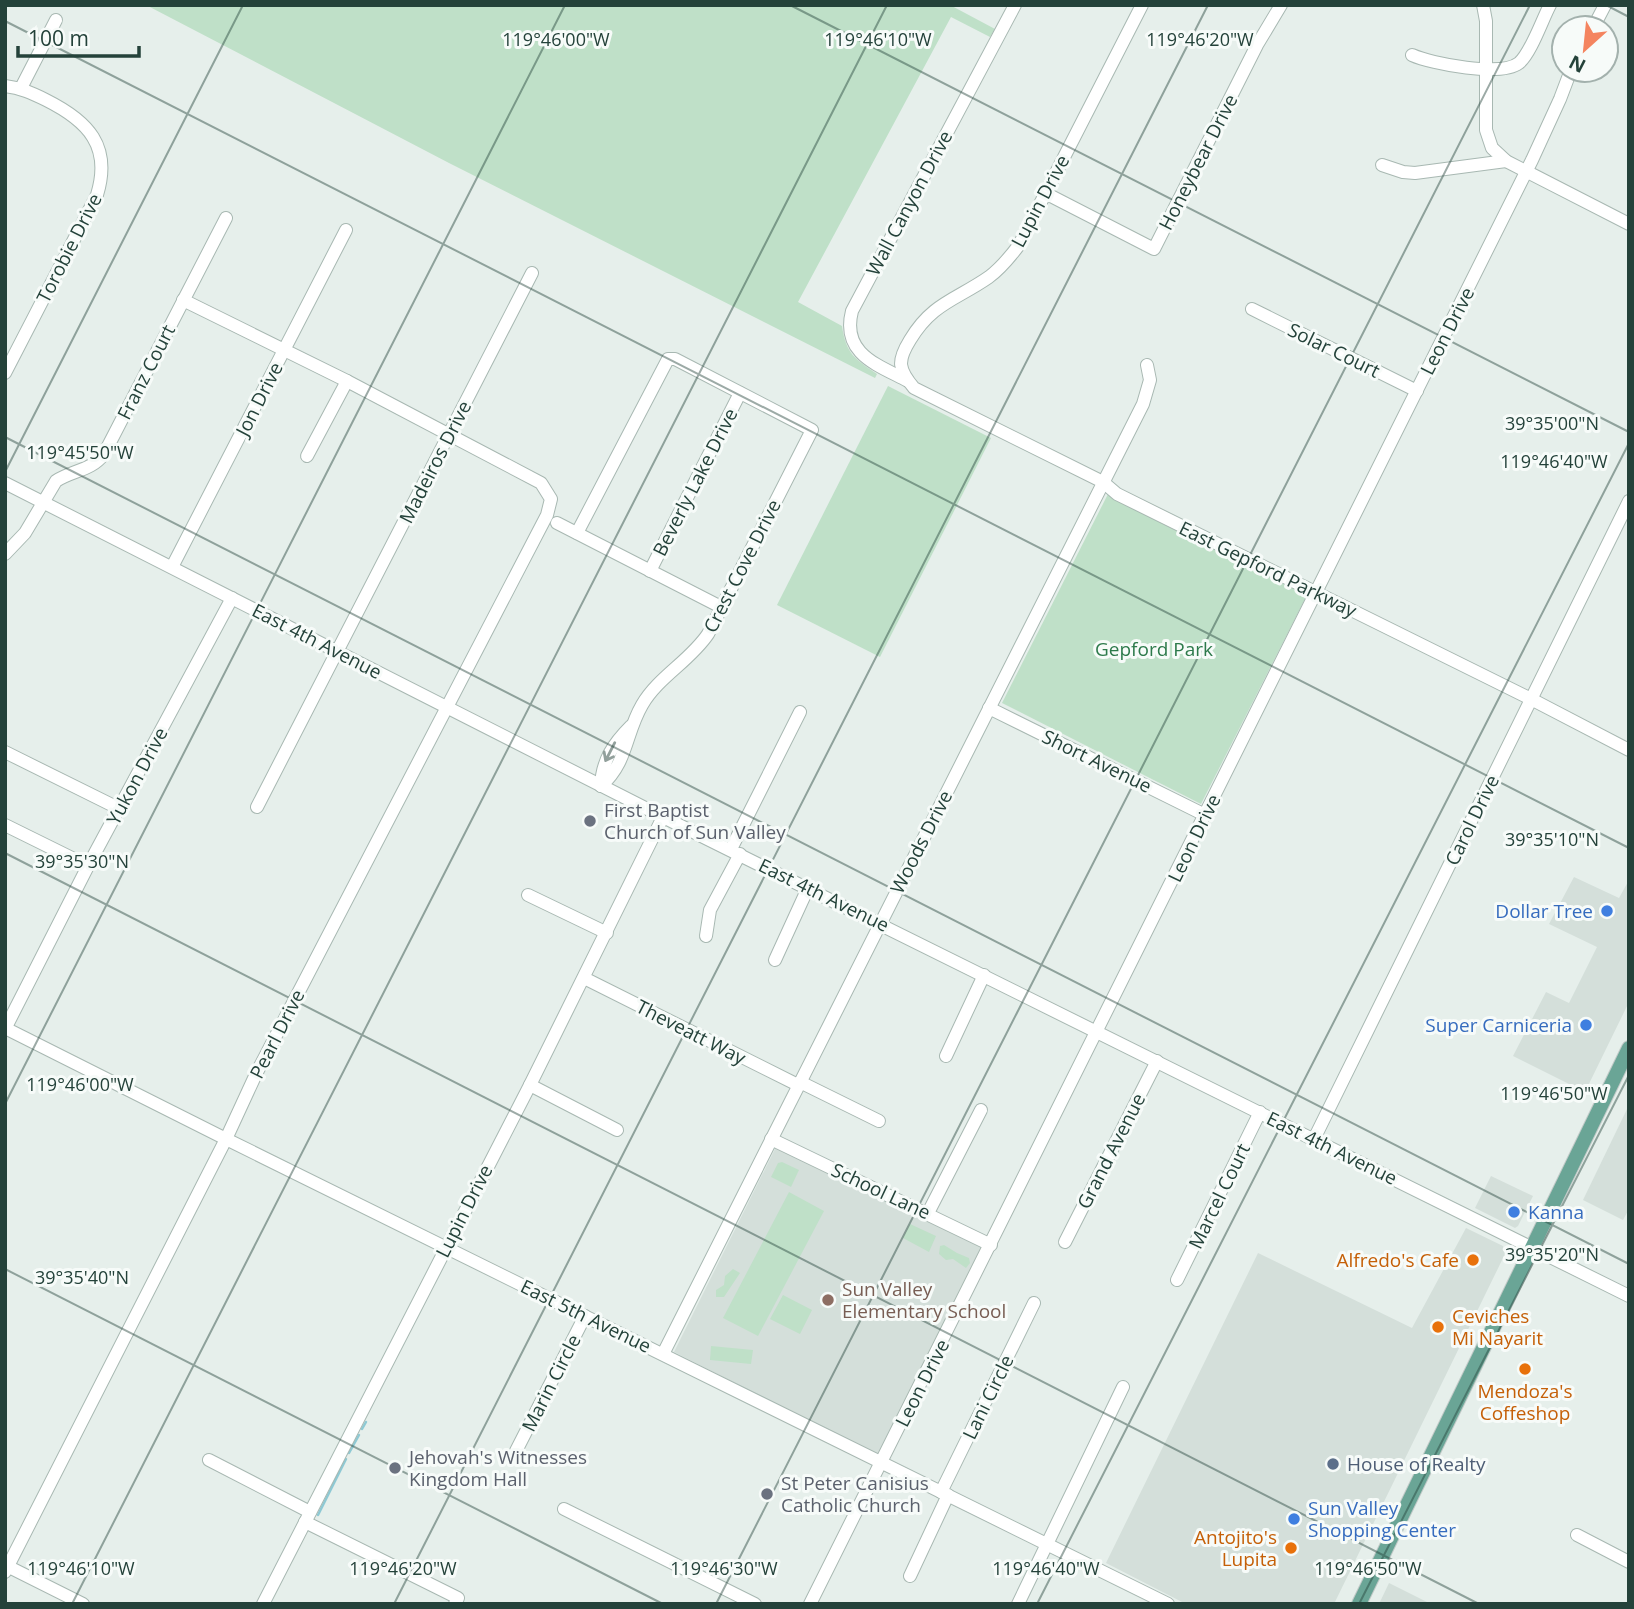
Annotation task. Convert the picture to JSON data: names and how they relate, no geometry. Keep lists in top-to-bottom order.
{
  "streets": {
    "street": [
      "Honeybear Drive",
      "Lupin Drive",
      "Wall Canyon Drive",
      "Torobie Drive",
      "Leon Drive",
      "Solar Court",
      "Franz Court",
      "Jon Drive",
      "Madeiros Drive",
      "Beverly Lake Drive",
      "Crest Cove Drive",
      "East Gepford Parkway",
      "East 4th Avenue",
      "Short Avenue",
      "Yukon Drive",
      "Carol Drive",
      "Woods Drive",
      "Theveatt Way",
      "Pearl Drive",
      "Grand Avenue",
      "School Lane",
      "Marcel Court",
      "East 5th Avenue",
      "Marin Circle",
      "Lani Circle"
    ]
  },
  "crossings": [
    ["Honeybear Drive", "Lupin Drive"],
    ["Lupin Drive", "Wall Canyon Drive"],
    ["Lupin Drive", "East Gepford Parkway"],
    ["Lupin Drive", "East 4th Avenue"],
    ["Lupin Drive", "Theveatt Way"],
    ["Lupin Drive", "East 5th Avenue"],
    ["Wall Canyon Drive", "East Gepford Parkway"],
    ["Leon Drive", "Solar Court"],
    ["Leon Drive", "East Gepford Parkway"],
    ["Leon Drive", "East 4th Avenue"],
    ["Leon Drive", "Short Avenue"],
    ["Leon Drive", "School Lane"],
    ["Leon Drive", "East 5th Avenue"],
    ["Franz Court", "East 4th Avenue"],
    ["Jon Drive", "East 4th Avenue"],
    ["Madeiros Drive", "East 4th Avenue"],
    ["Madeiros Drive", "Pearl Drive"],
    ["Beverly Lake Drive", "Crest Cove Drive"],
    ["Crest Cove Drive", "East 4th Avenue"],
    ["East Gepford Parkway", "Carol Drive"],
    ["East Gepford Parkway", "Woods Drive"],
    ["East 4th Avenue", "Yukon Drive"],
    ["East 4th Avenue", "Carol Drive"],
    ["East 4th Avenue", "Woods Drive"],
    ["East 4th Avenue", "Pearl Drive"],
    ["East 4th Avenue", "Grand Avenue"],
    ["East 4th Avenue", "Marcel Court"],
    ["Short Avenue", "Woods Drive"],
    ["Yukon Drive", "East 5th Avenue"],
    ["Woods Drive", "Theveatt Way"],
    ["Woods Drive", "School Lane"],
    ["Woods Drive", "East 5th Avenue"],
    ["Pearl Drive", "East 5th Avenue"],
    ["East 5th Avenue", "Marin Circle"],
    ["East 5th Avenue", "Lani Circle"]
  ],
  "parks": ["Gepford Park"],
  "places": [
    "First Baptist Church of Sun Valley",
    "Dollar Tree",
    "Super Carniceria",
    "Kanna",
    "Alfredo's Cafe",
    "Sun Valley Elementary School",
    "Ceviches Mi Nayarit",
    "Mendoza's Coffeshop",
    "House of Realty",
    "Jehovah's Witnesses Kingdom Hall",
    "St Peter Canisius Catholic Church",
    "Sun Valley Shopping Center",
    "Antojito's Lupita"
  ],
  "scale_bar": "100 m",
  "north": "bottom left",
  "coordinates": [
    "119°46'00\"W",
    "119°46'10\"W",
    "119°46'20\"W",
    "39°35'00\"N",
    "119°45'50\"W",
    "119°46'40\"W",
    "39°35'10\"N",
    "39°35'30\"N",
    "119°46'50\"W",
    "39°35'20\"N",
    "39°35'40\"N",
    "119°46'30\"W"
  ]
}
